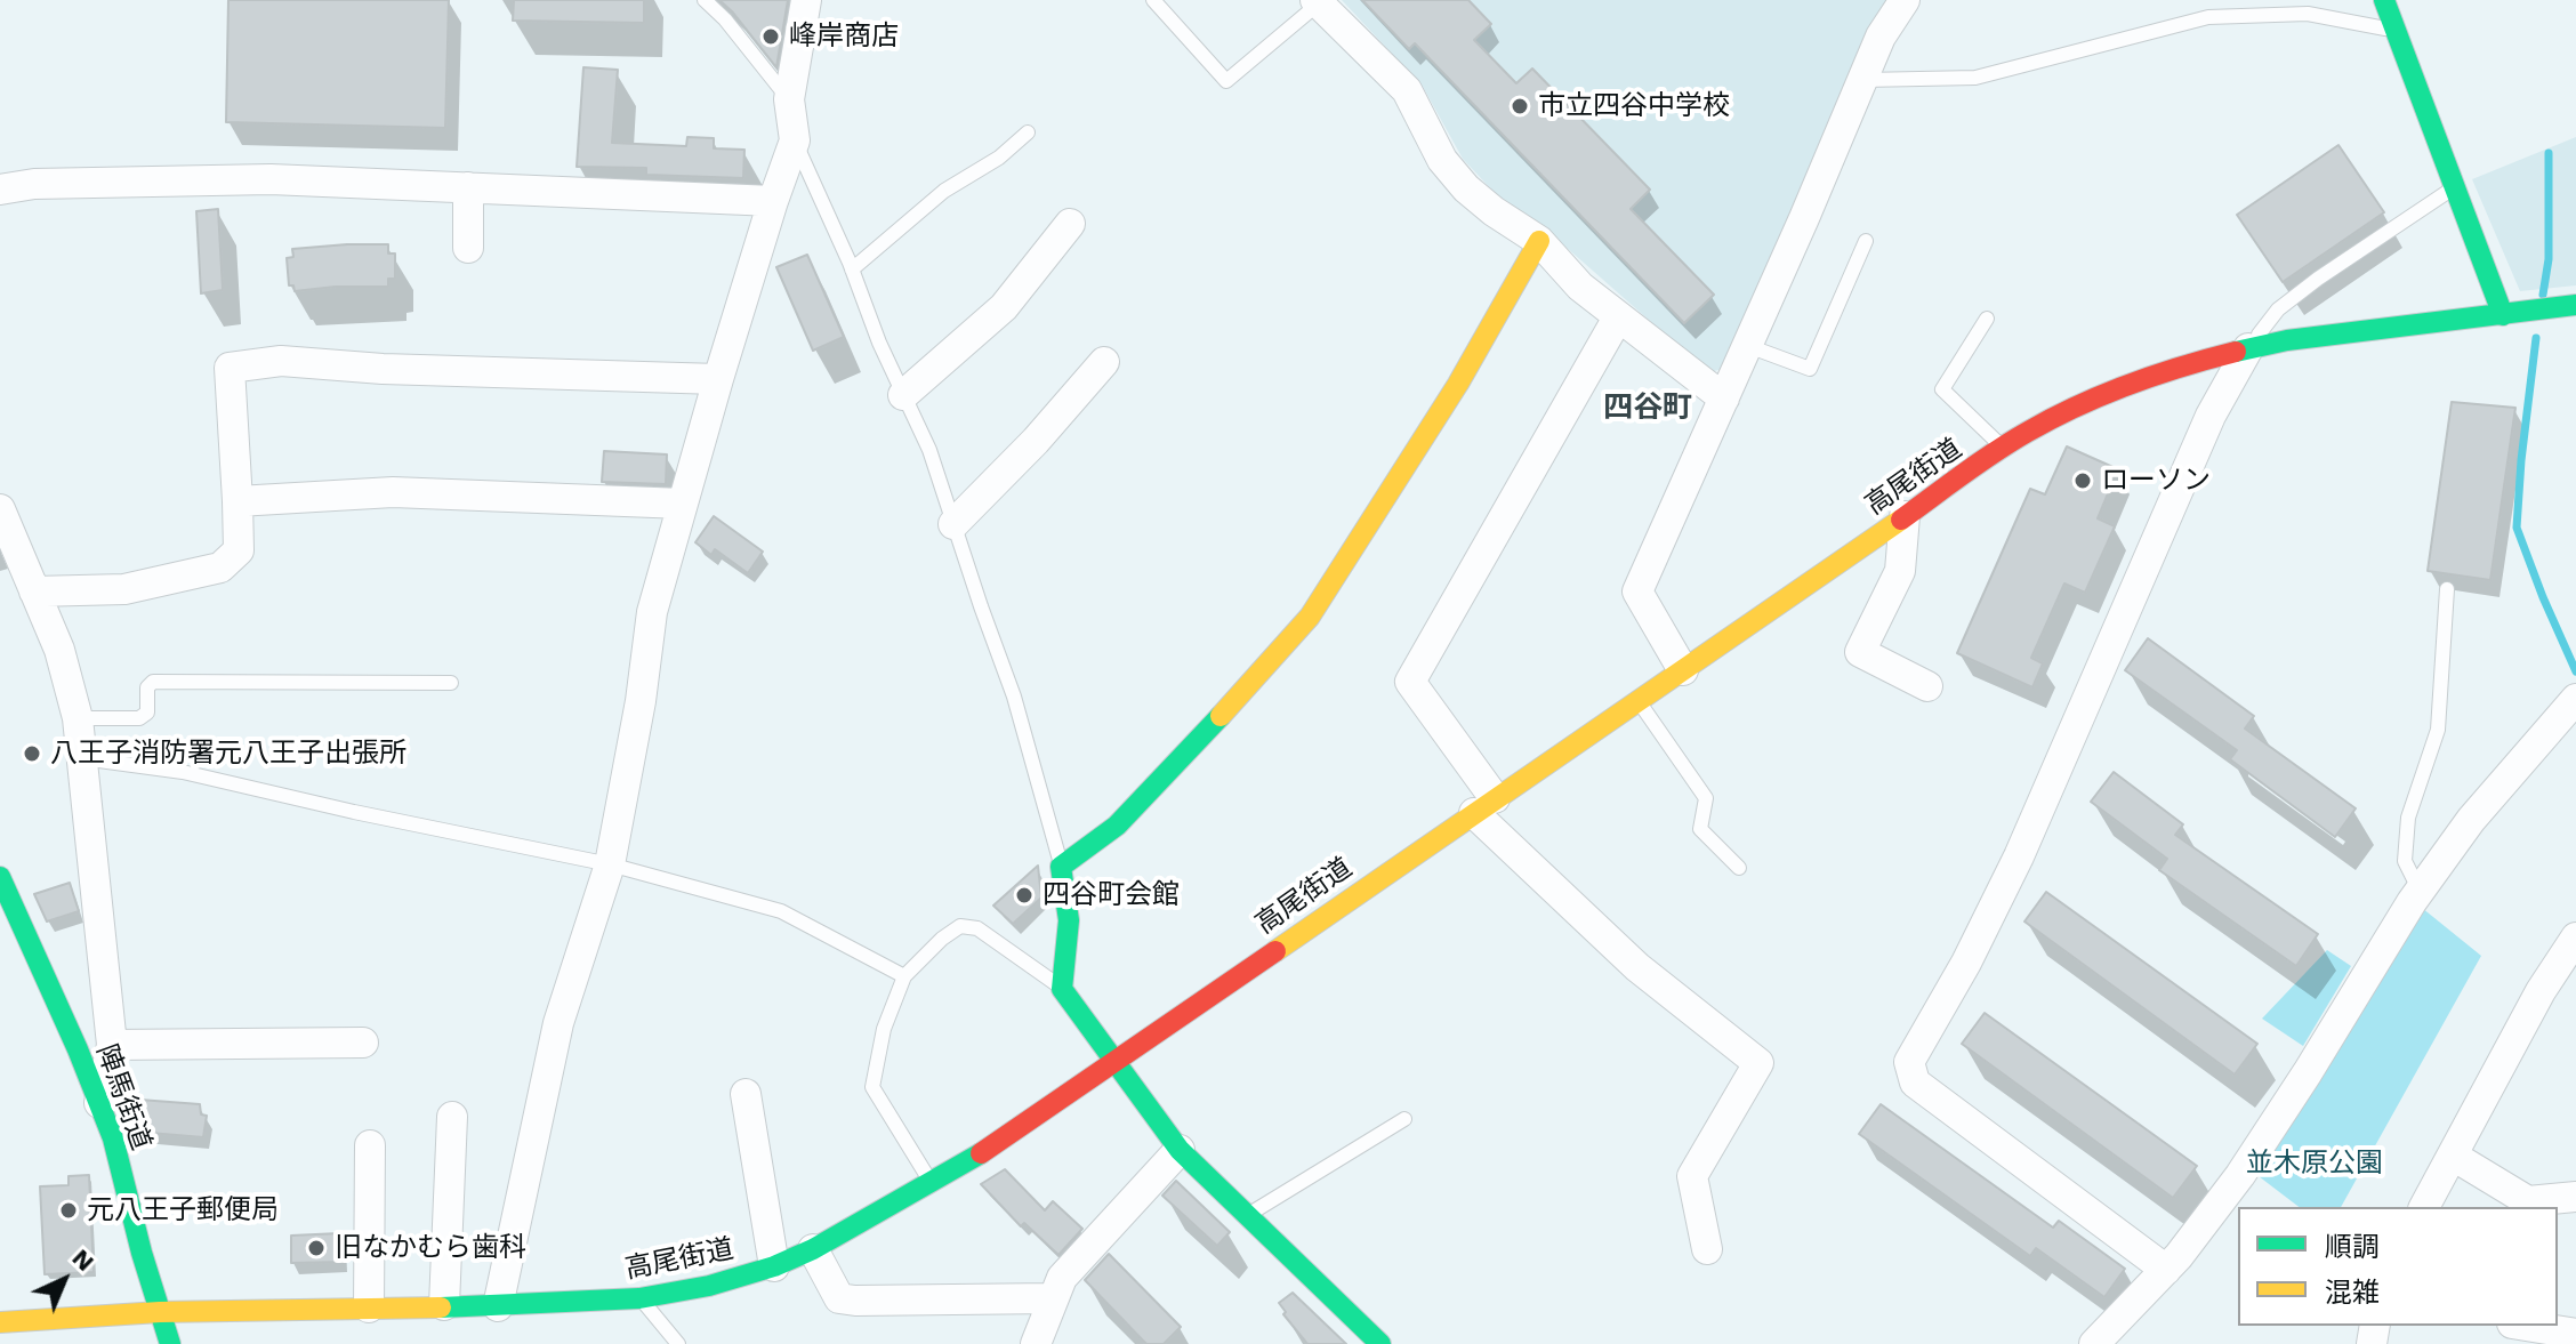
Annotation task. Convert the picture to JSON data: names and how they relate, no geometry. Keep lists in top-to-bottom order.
{
  "streets": {
    "main road": ["高尾街道", "陣馬街道"]
  },
  "crossings": [
    ["高尾街道", "陣馬街道"]
  ],
  "districts": ["四谷町"],
  "parks": ["並木原公園"],
  "places": [
    "峰岸商店",
    "市立四谷中学校",
    "ローソン",
    "八王子消防署元八王子出張所",
    "四谷町会館",
    "元八王子郵便局",
    "旧なかむら歯科"
  ],
  "legend": ["順調", "混雑"],
  "north": "top right"
}
